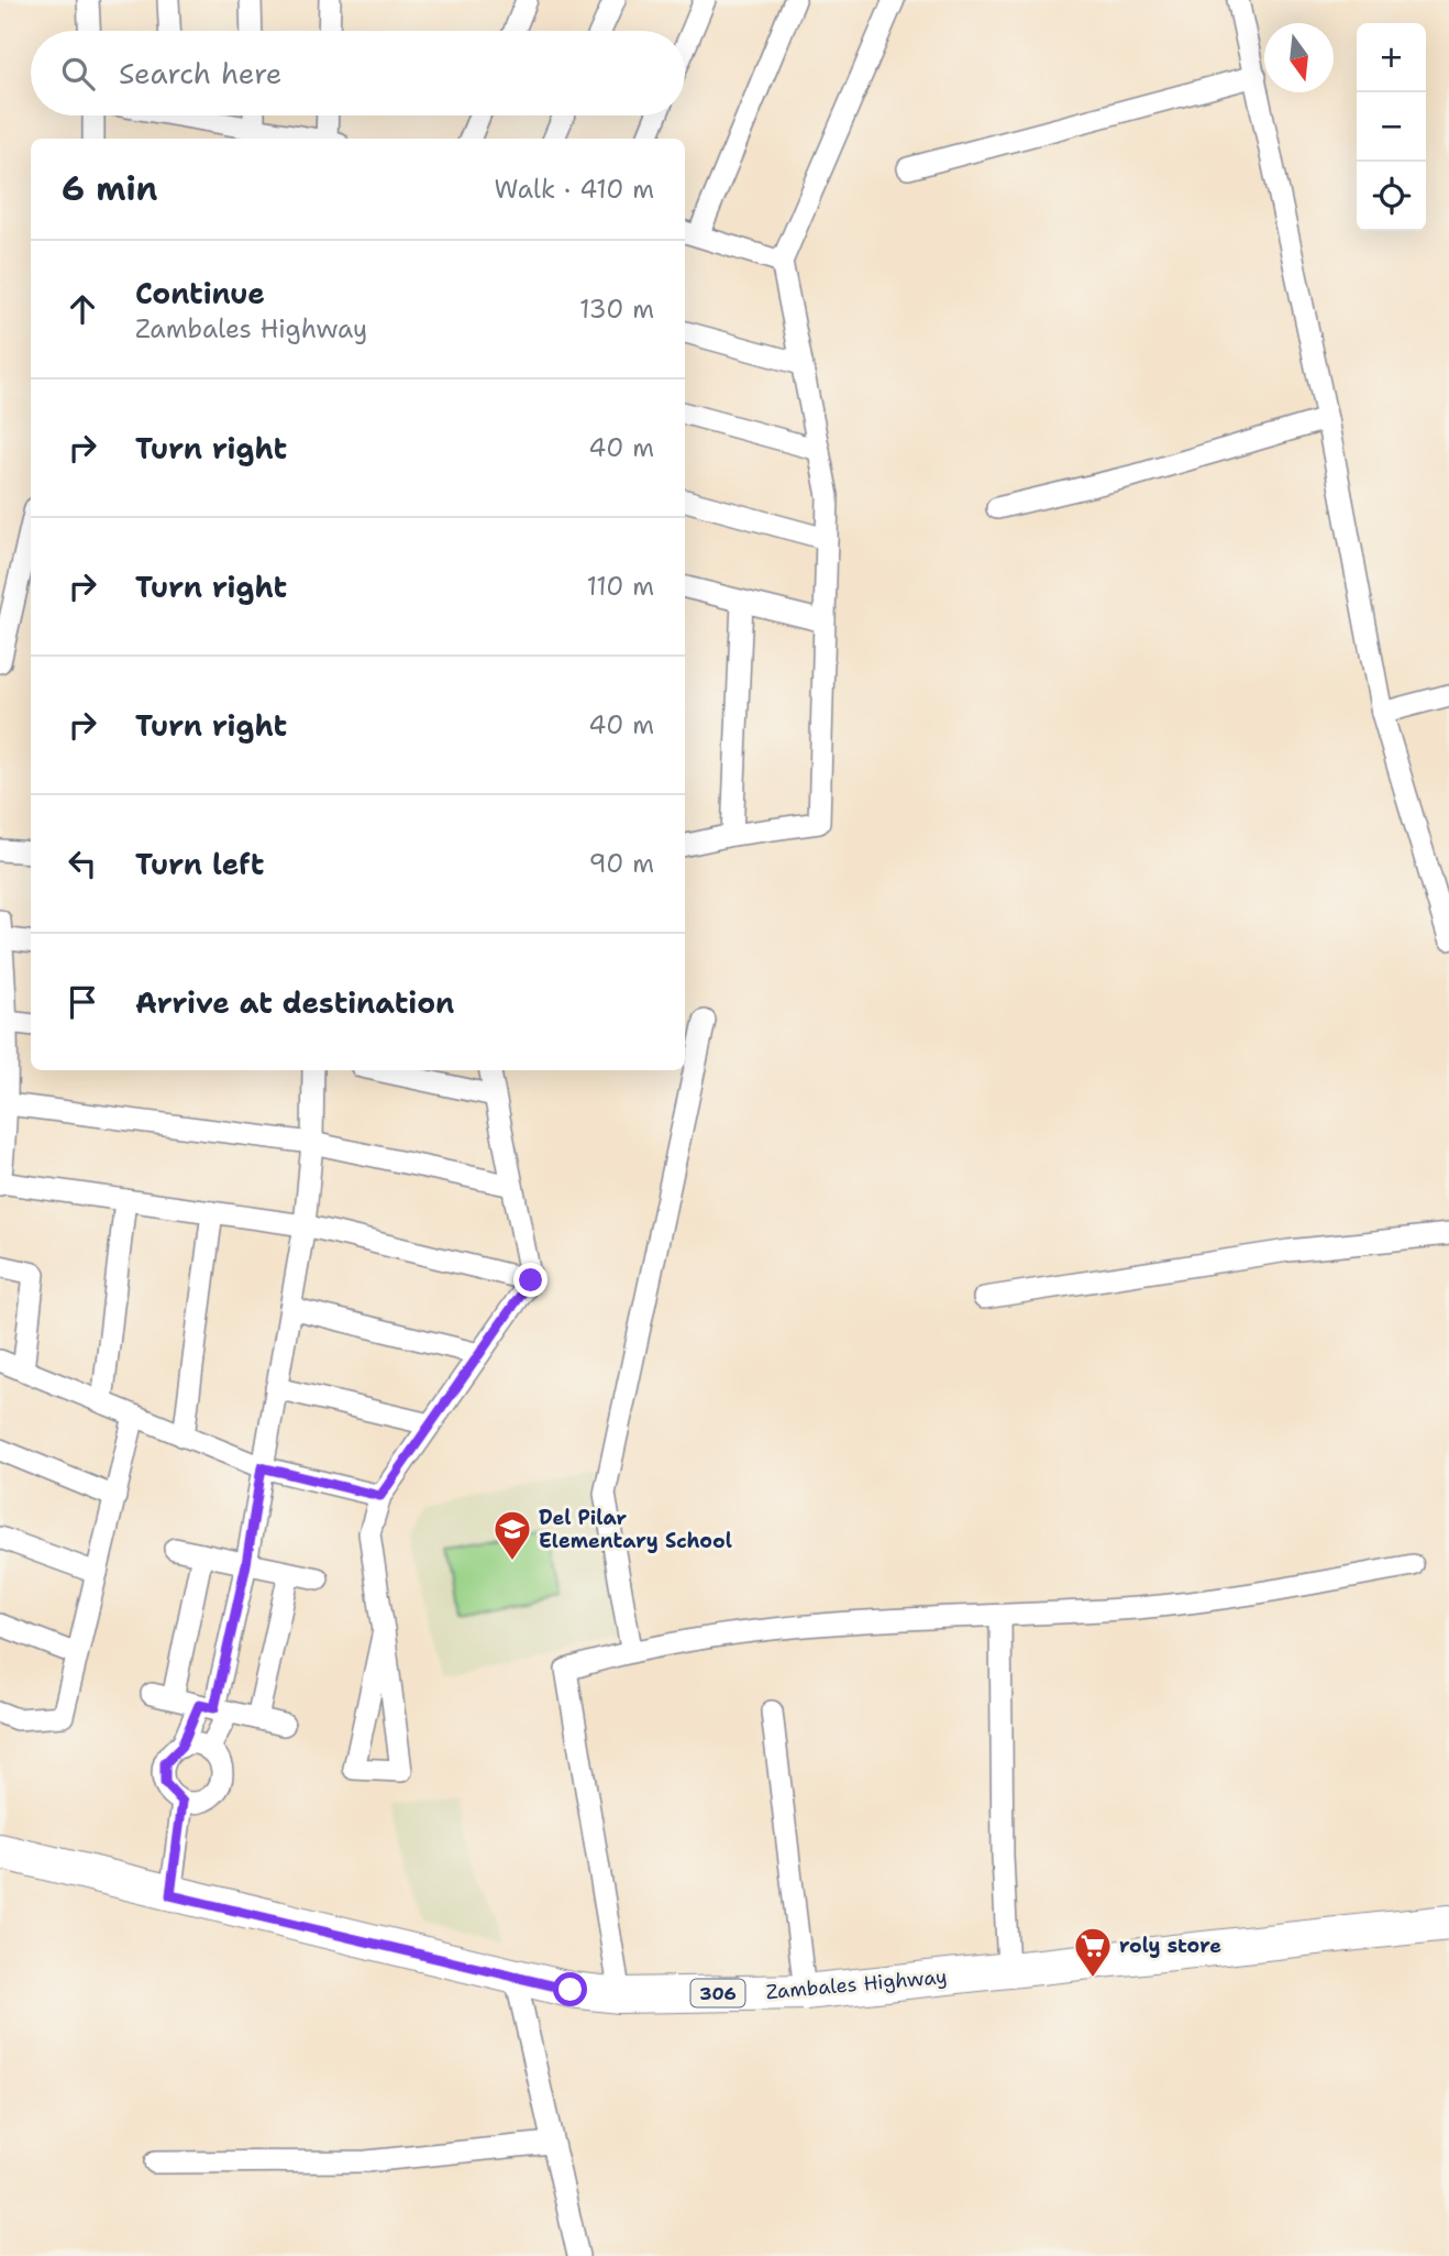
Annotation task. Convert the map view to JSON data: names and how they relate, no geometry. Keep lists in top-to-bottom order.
{
  "streets": {
    "main road": ["Zambales Highway", "306"]
  },
  "places": {
    "school or university": ["Del Pilar Elementary School"],
    "supermarket": ["roly store"]
  },
  "north": "bottom",
  "page": {
    "map_buttons": ["+", "−"],
    "search": "Search here",
    "heading": ["6 min", "Walk · 410 m"],
    "list": [
      ["Continue", "Zambales Highway", "130 m"],
      ["Turn right", "40 m"],
      ["Turn right", "110 m"],
      ["Turn right", "40 m"],
      ["Turn left", "90 m"],
      "Arrive at destination"
    ]
  }
}
